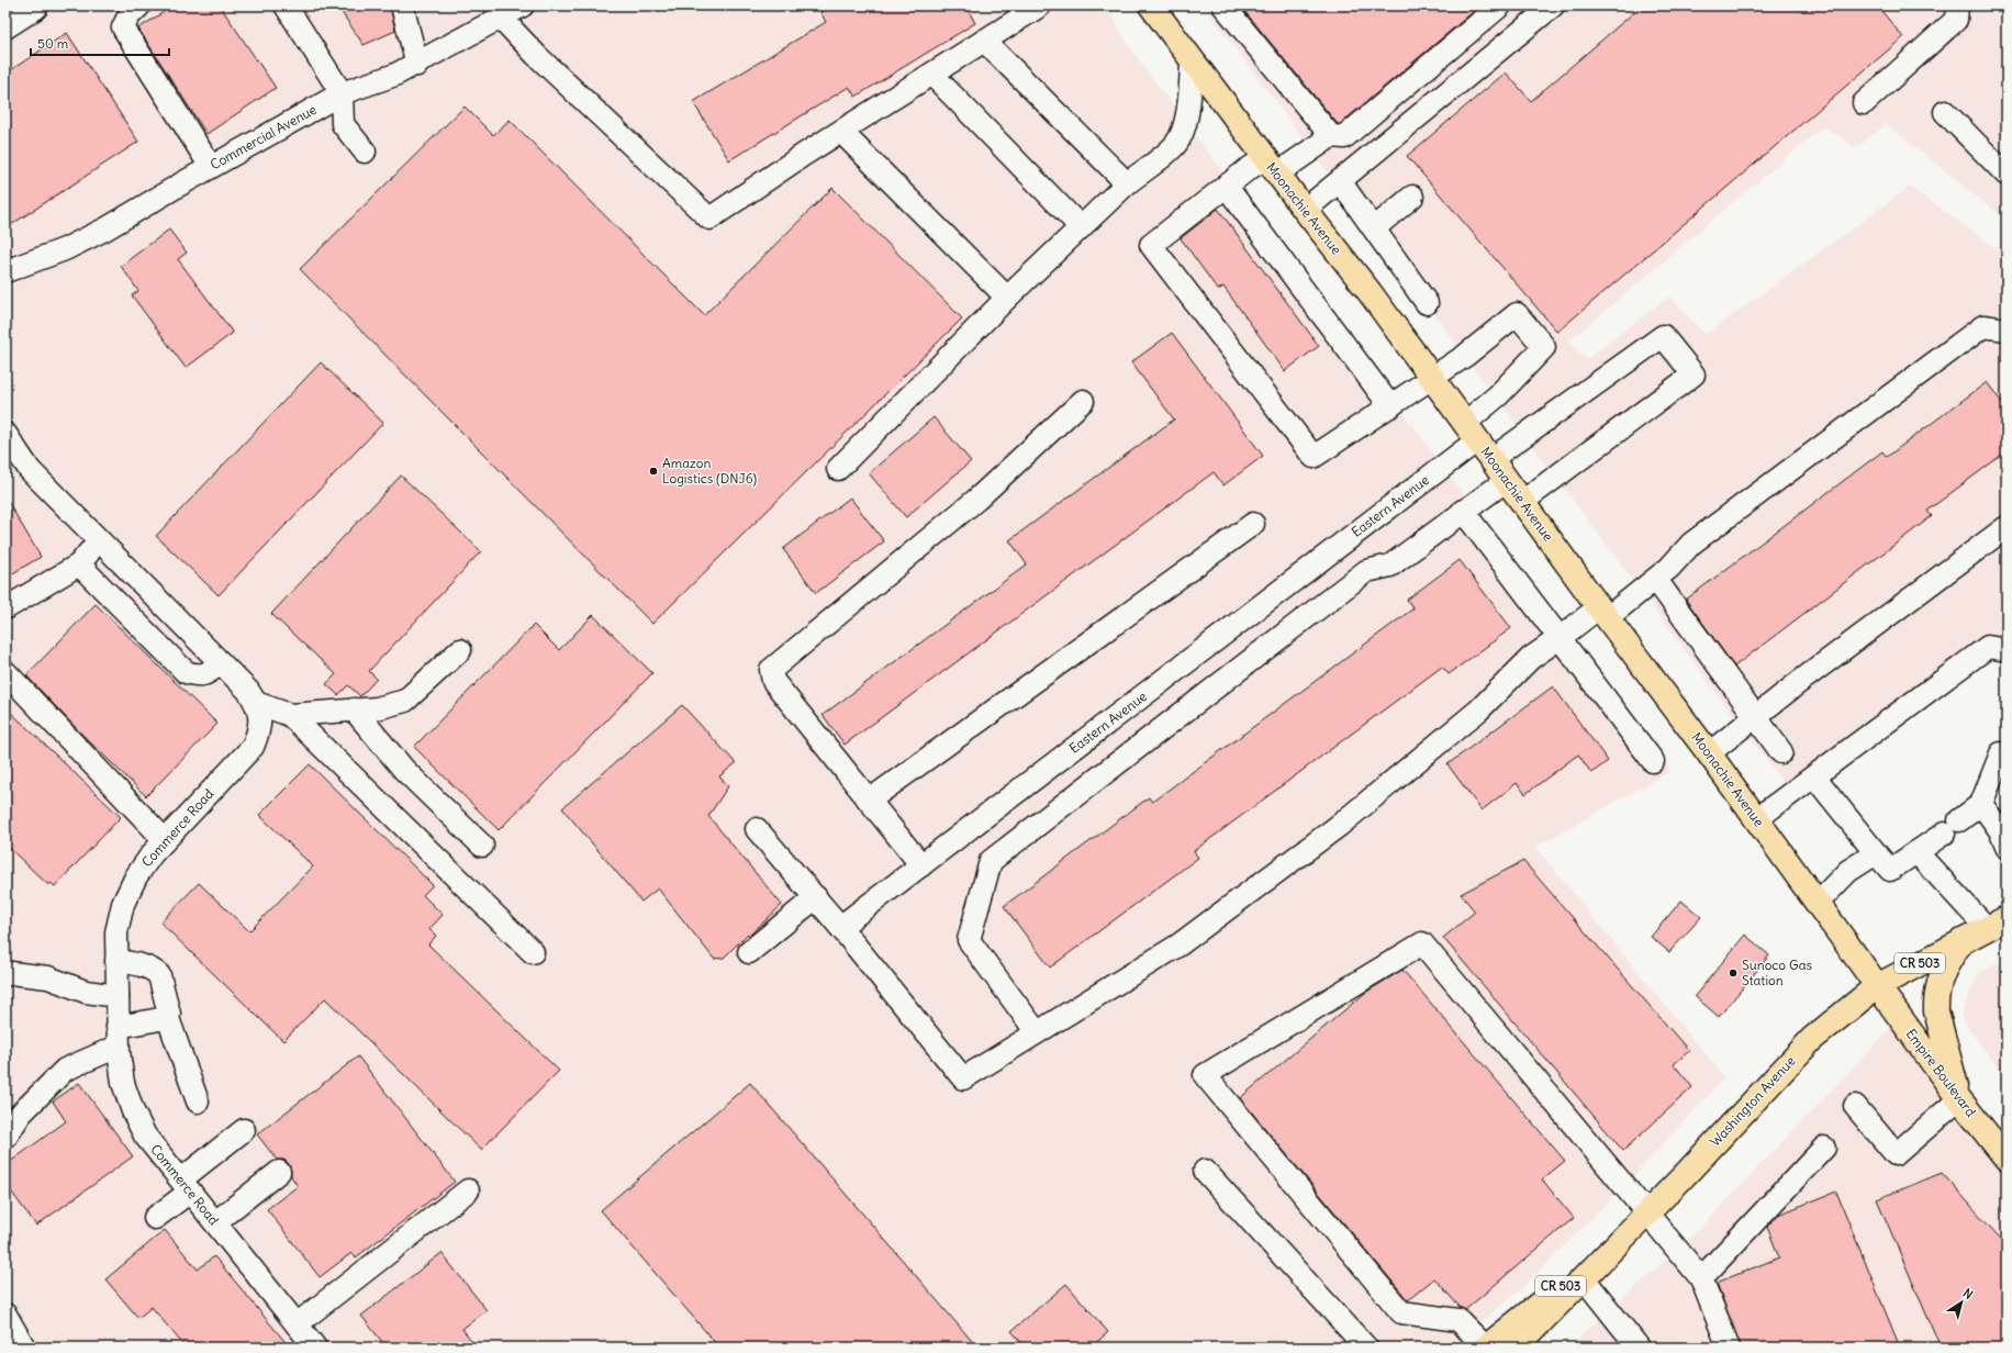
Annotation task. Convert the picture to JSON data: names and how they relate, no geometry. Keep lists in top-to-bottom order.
{
  "streets": {
    "main road": [
      "Moonachie Avenue",
      "CR 503",
      "Empire Boulevard",
      "Washington Avenue"
    ],
    "street": ["Commercial Avenue", "Eastern Avenue", "Commerce Road"]
  },
  "crossings": [
    ["Moonachie Avenue", "Eastern Avenue"],
    ["Moonachie Avenue", "CR 503"],
    ["Moonachie Avenue", "Empire Boulevard"],
    ["Moonachie Avenue", "Washington Avenue"],
    ["CR 503", "Empire Boulevard"],
    ["CR 503", "Washington Avenue"],
    ["Empire Boulevard", "Washington Avenue"]
  ],
  "places": ["Amazon Logistics (DNJ6)", "Sunoco Gas Station"],
  "scale_bar": "50 m",
  "north": "top right"
}
